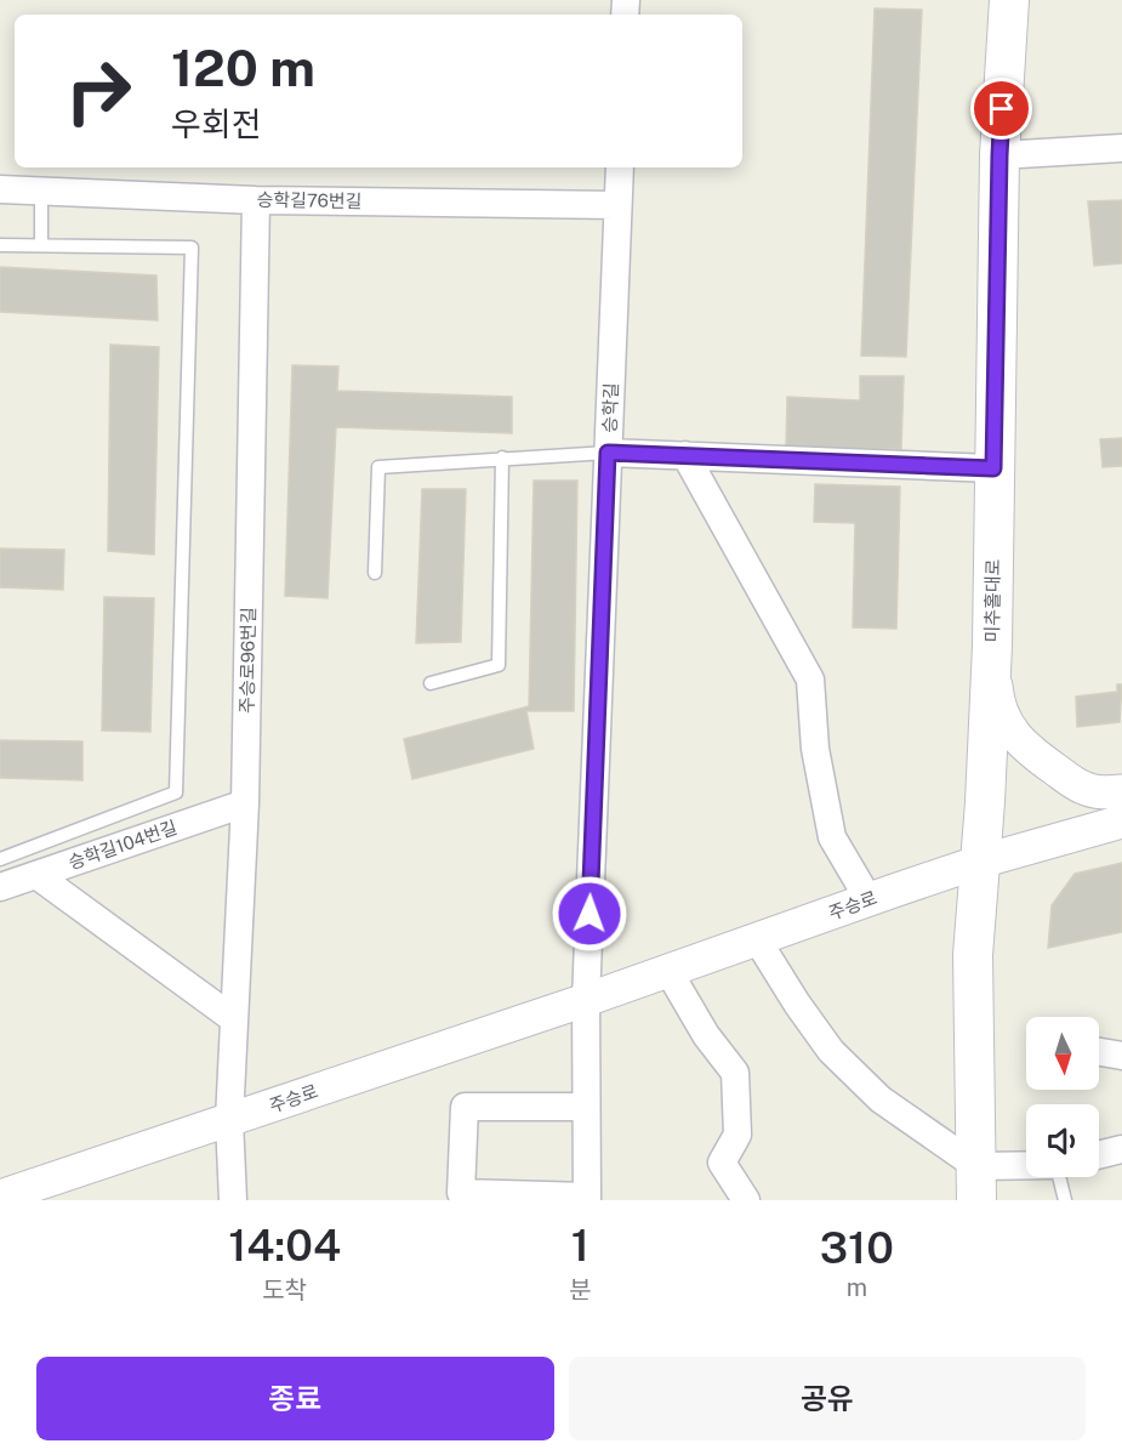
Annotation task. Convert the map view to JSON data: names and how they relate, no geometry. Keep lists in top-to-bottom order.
{
  "streets": {
    "main road": ["미추홀대로"],
    "street": [
      "승학길76번길",
      "승학길",
      "주승로96번길",
      "승학길104번길",
      "주승로"
    ]
  },
  "crossings": [
    ["승학길76번길", "승학길"],
    ["승학길76번길", "주승로96번길"],
    ["승학길", "주승로"],
    ["미추홀대로", "주승로"],
    ["주승로96번길", "승학길104번길"],
    ["주승로96번길", "주승로"]
  ],
  "north": "bottom",
  "page": {
    "turn": ["120 m", "우회전"],
    "eta": [
      "14:04",
      "도착",
      "1",
      "분",
      "310",
      "m"
    ],
    "buttons": ["종료", "공유"]
  }
}
